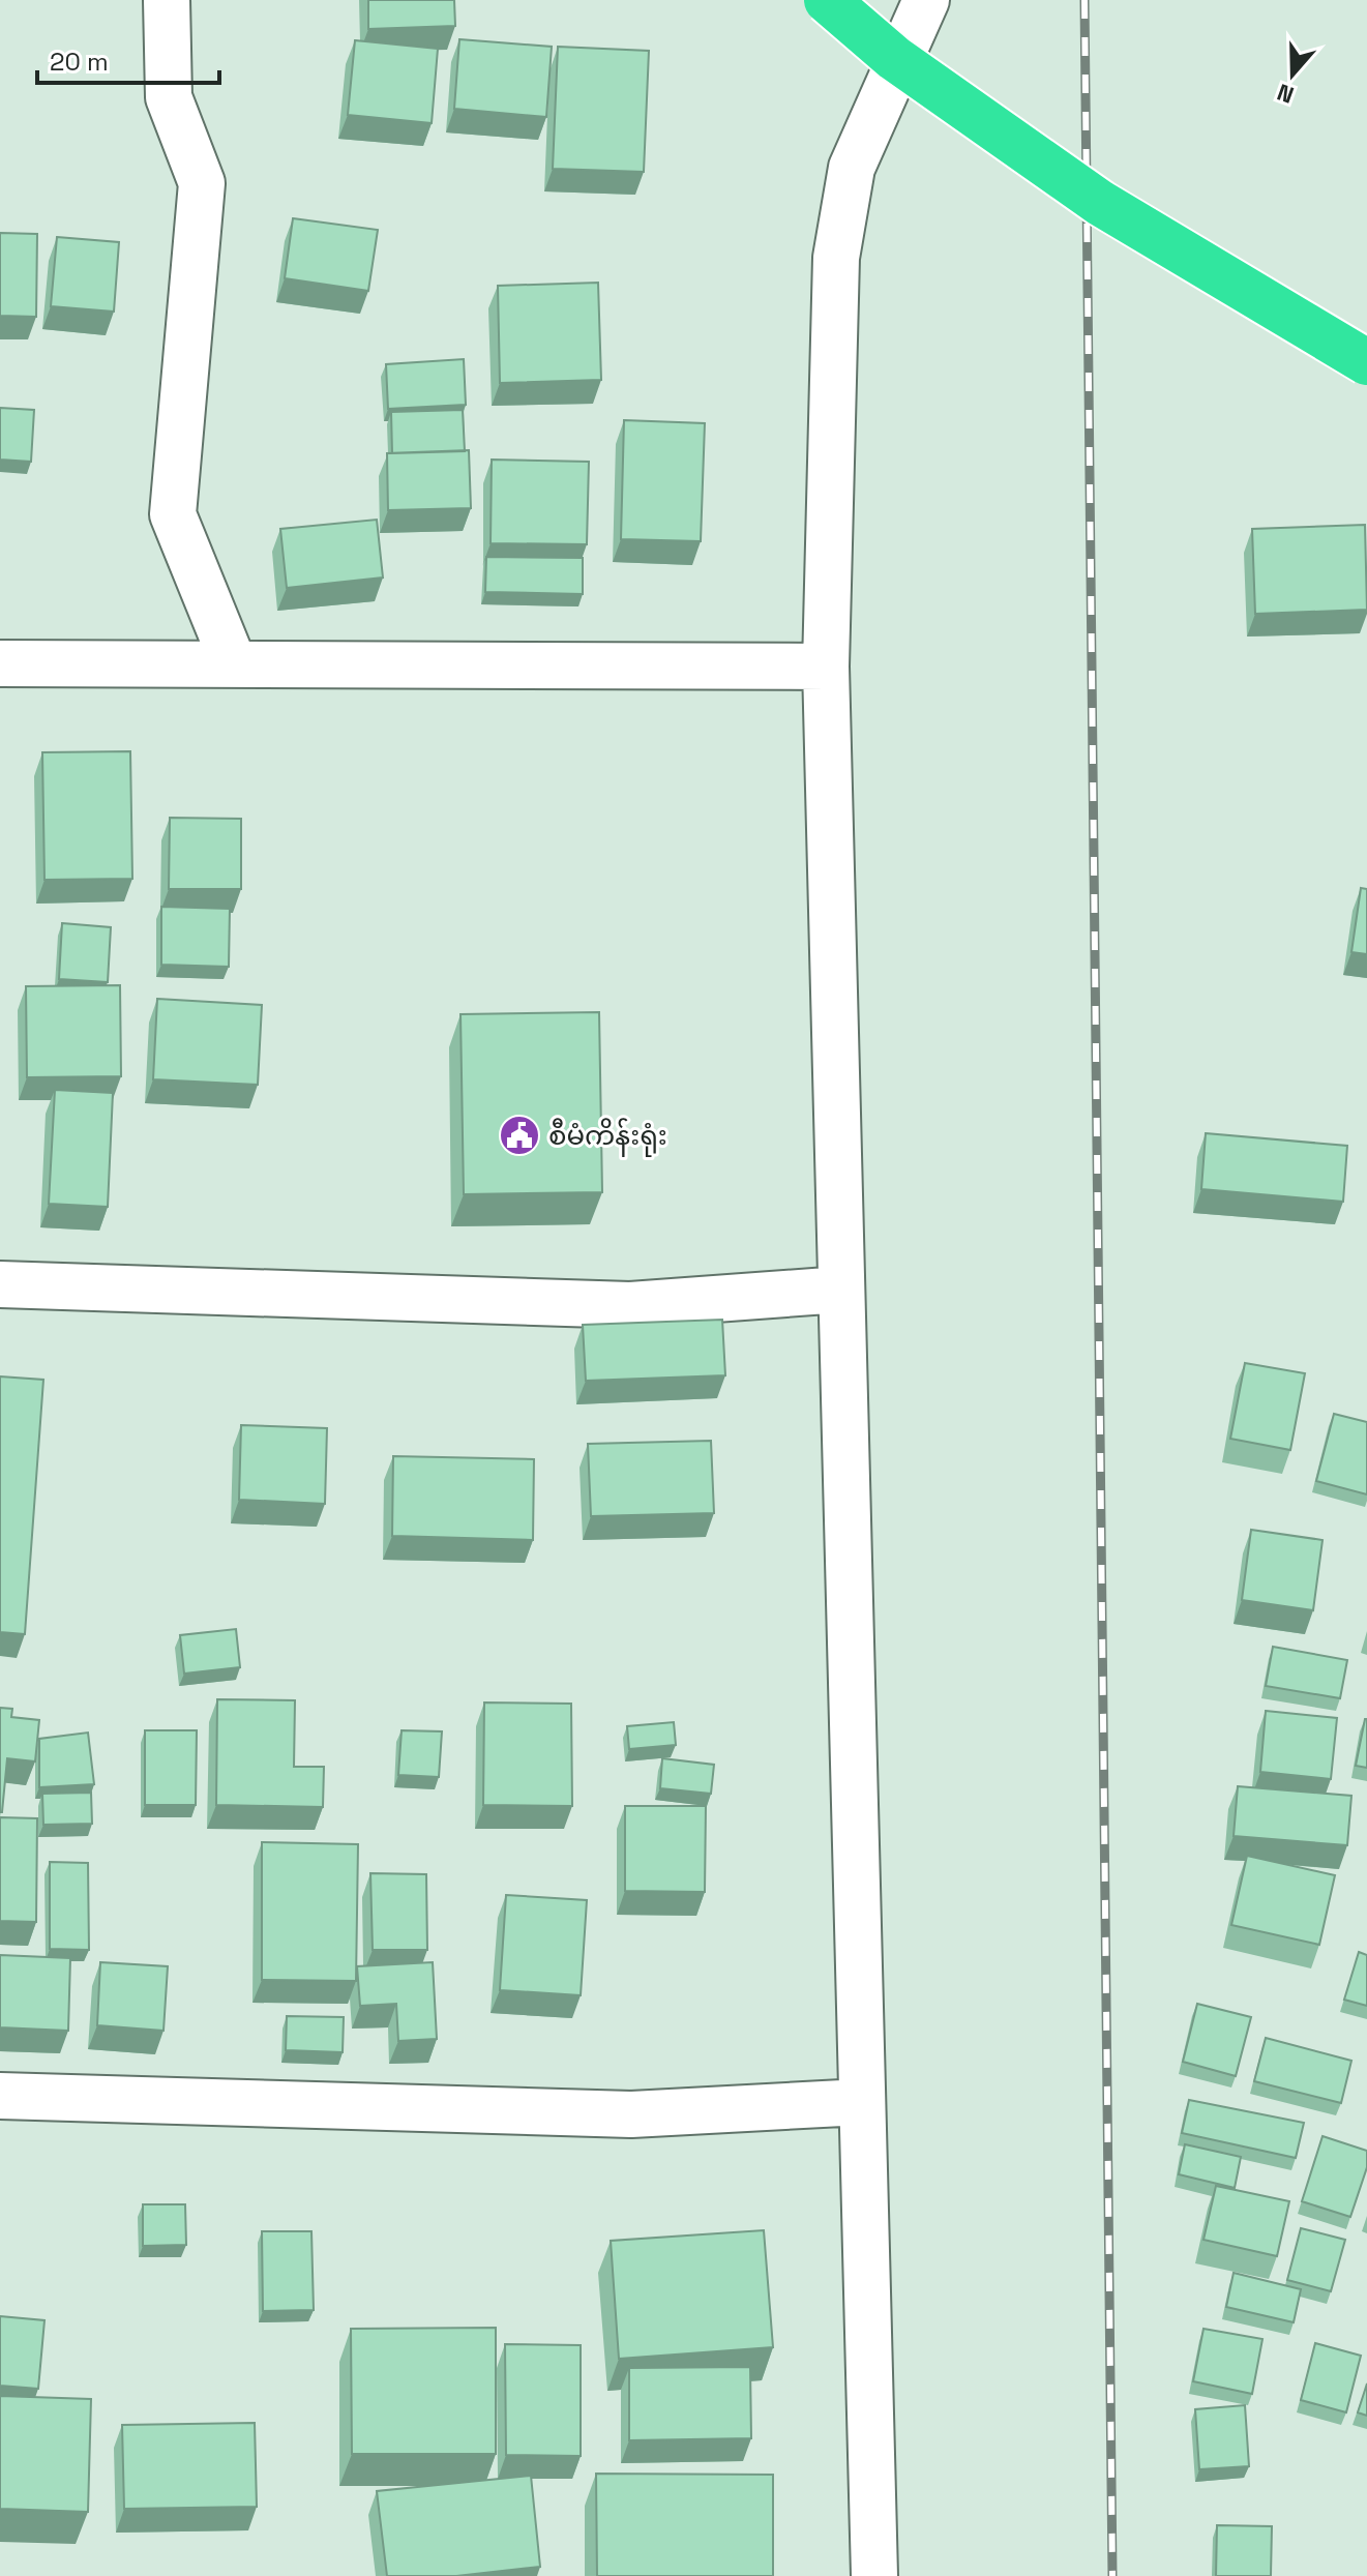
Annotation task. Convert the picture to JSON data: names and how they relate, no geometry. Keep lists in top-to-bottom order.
{
  "places": {
    "public building": ["စီမံကိန်းရုံး‌"]
  },
  "scale_bar": "20 m",
  "north": "bottom"
}
